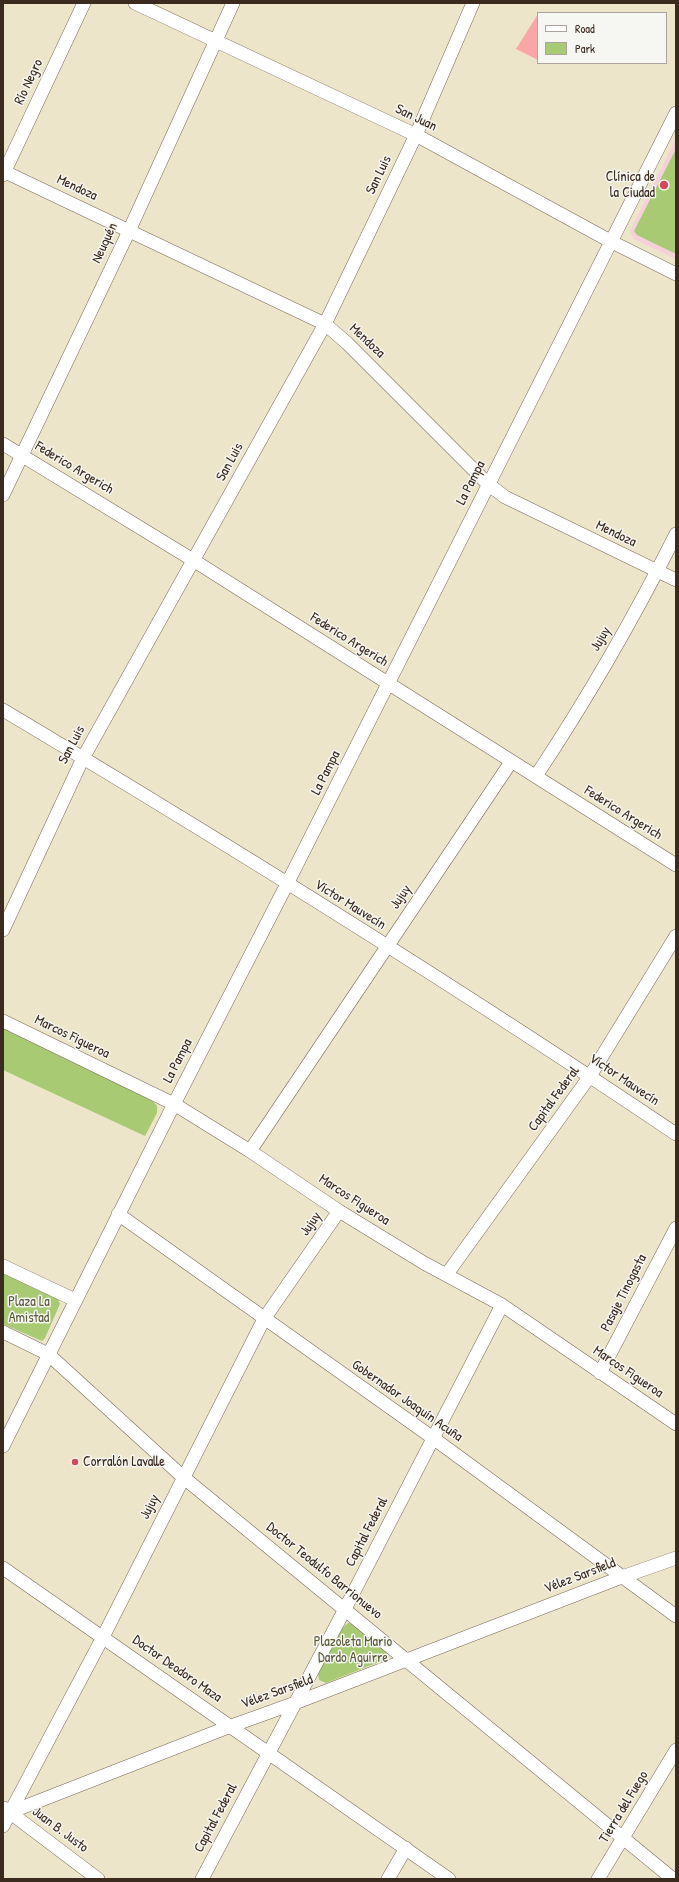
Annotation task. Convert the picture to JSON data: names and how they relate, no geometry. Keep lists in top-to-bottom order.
{
  "streets": {
    "street": [
      "Río Negro",
      "San Juan",
      "San Luis",
      "Mendoza",
      "Neuquén",
      "Federico Argerich",
      "La Pampa",
      "Jujuy",
      "Víctor Mauvecín",
      "Marcos Figueroa",
      "Capital Federal",
      "Pasaje Tinogasta",
      "Gobernador Joaquín Acuña",
      "Doctor Teodulfo Barrionuevo",
      "Vélez Sarsfield",
      "Doctor Deodoro Maza",
      "Tierra del Fuego",
      "Juan B. Justo"
    ]
  },
  "crossings": [
    ["Río Negro", "Mendoza"],
    ["San Juan", "San Luis"],
    ["San Juan", "Neuquén"],
    ["San Juan", "La Pampa"],
    ["San Luis", "Mendoza"],
    ["San Luis", "Federico Argerich"],
    ["San Luis", "Víctor Mauvecín"],
    ["Mendoza", "Neuquén"],
    ["Mendoza", "La Pampa"],
    ["Mendoza", "Jujuy"],
    ["Neuquén", "Federico Argerich"],
    ["Federico Argerich", "La Pampa"],
    ["Federico Argerich", "Jujuy"],
    ["La Pampa", "Víctor Mauvecín"],
    ["La Pampa", "Marcos Figueroa"],
    ["La Pampa", "Gobernador Joaquín Acuña"],
    ["La Pampa", "Doctor Teodulfo Barrionuevo"],
    ["Jujuy", "Víctor Mauvecín"],
    ["Jujuy", "Marcos Figueroa"],
    ["Jujuy", "Gobernador Joaquín Acuña"],
    ["Jujuy", "Doctor Teodulfo Barrionuevo"],
    ["Jujuy", "Vélez Sarsfield"],
    ["Jujuy", "Doctor Deodoro Maza"],
    ["Jujuy", "Juan B. Justo"],
    ["Víctor Mauvecín", "Capital Federal"],
    ["Marcos Figueroa", "Capital Federal"],
    ["Marcos Figueroa", "Pasaje Tinogasta"],
    ["Capital Federal", "Gobernador Joaquín Acuña"],
    ["Capital Federal", "Doctor Teodulfo Barrionuevo"],
    ["Capital Federal", "Vélez Sarsfield"],
    ["Capital Federal", "Doctor Deodoro Maza"],
    ["Gobernador Joaquín Acuña", "Vélez Sarsfield"],
    ["Doctor Teodulfo Barrionuevo", "Vélez Sarsfield"],
    ["Doctor Teodulfo Barrionuevo", "Tierra del Fuego"],
    ["Vélez Sarsfield", "Doctor Deodoro Maza"],
    ["Vélez Sarsfield", "Juan B. Justo"]
  ],
  "parks": ["Plaza La Amistad", "Plazoleta Mario Dardo Aguirre"],
  "places": ["Clínica de la Ciudad", "Corralón Lavalle"],
  "legend": ["Road", "Park"]
}
